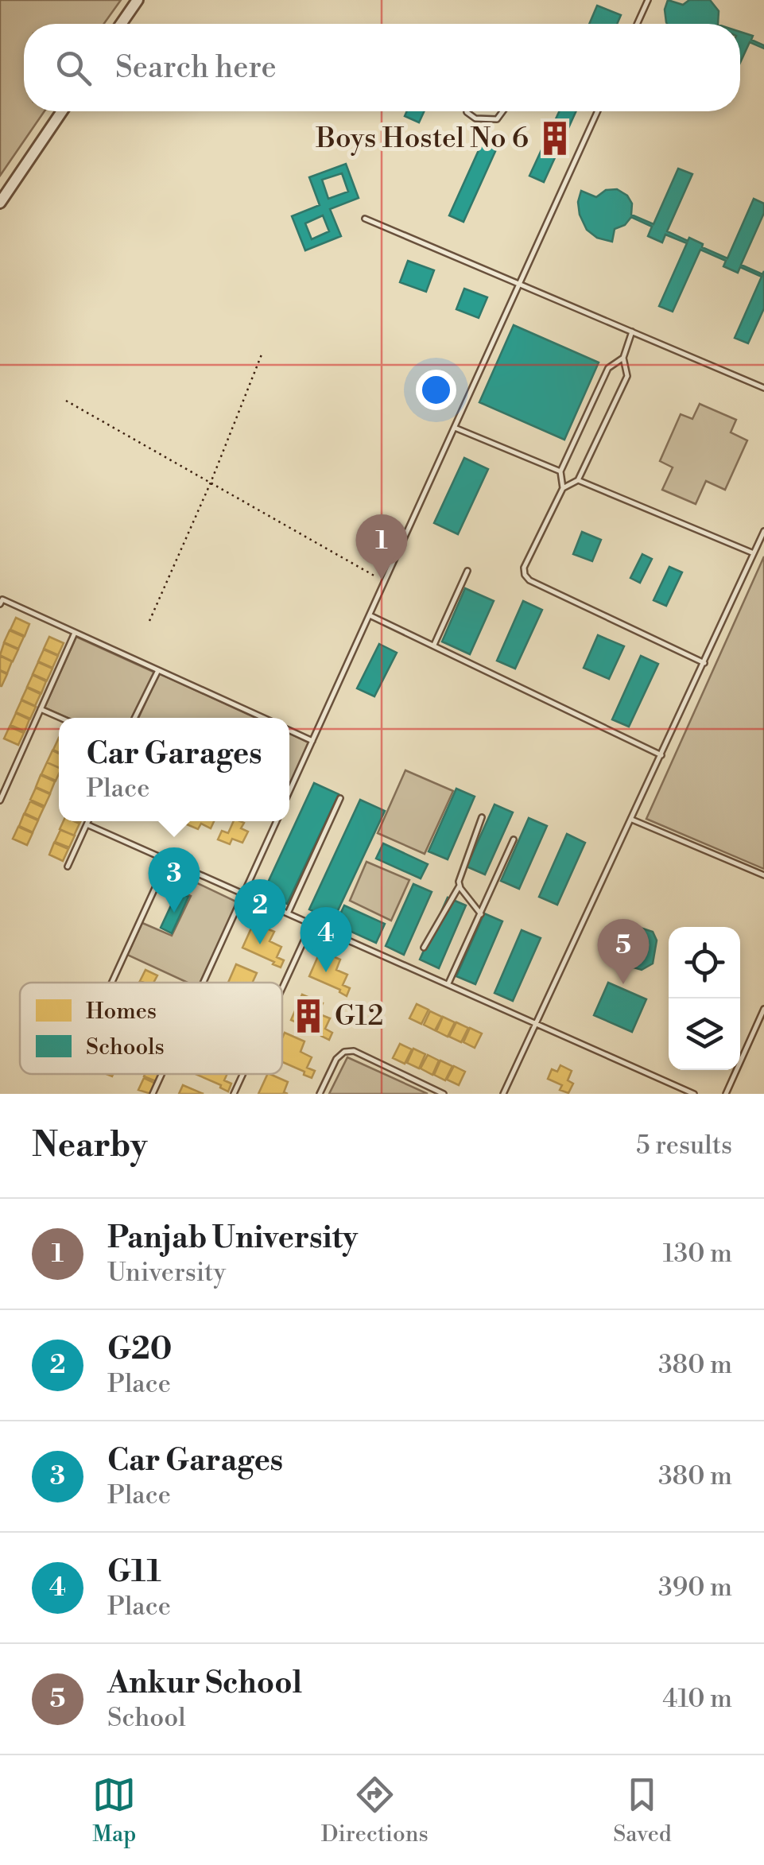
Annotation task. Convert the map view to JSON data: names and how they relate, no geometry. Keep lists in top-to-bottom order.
{
  "places": {
    "building": ["Boys Hostel No 6", "G12"]
  },
  "legend": ["Homes", "Schools"],
  "page": {
    "search": "Search here",
    "pins": [
      "1",
      "3",
      "2",
      "4",
      "5"
    ],
    "popup": ["Car Garages", "Place"],
    "heading": ["Nearby", "5 results"],
    "list": [
      {
        "mark": "1",
        "name": "Panjab University",
        "note": "University",
        "value": "130 m"
      },
      {
        "mark": "2",
        "name": "G20",
        "note": "Place",
        "value": "380 m"
      },
      {
        "mark": "3",
        "name": "Car Garages",
        "note": "Place",
        "value": "380 m"
      },
      {
        "mark": "4",
        "name": "G11",
        "note": "Place",
        "value": "390 m"
      },
      {
        "mark": "5",
        "name": "Ankur School",
        "note": "School",
        "value": "410 m"
      }
    ],
    "nav": ["Map", "Directions", "Saved"]
  }
}
